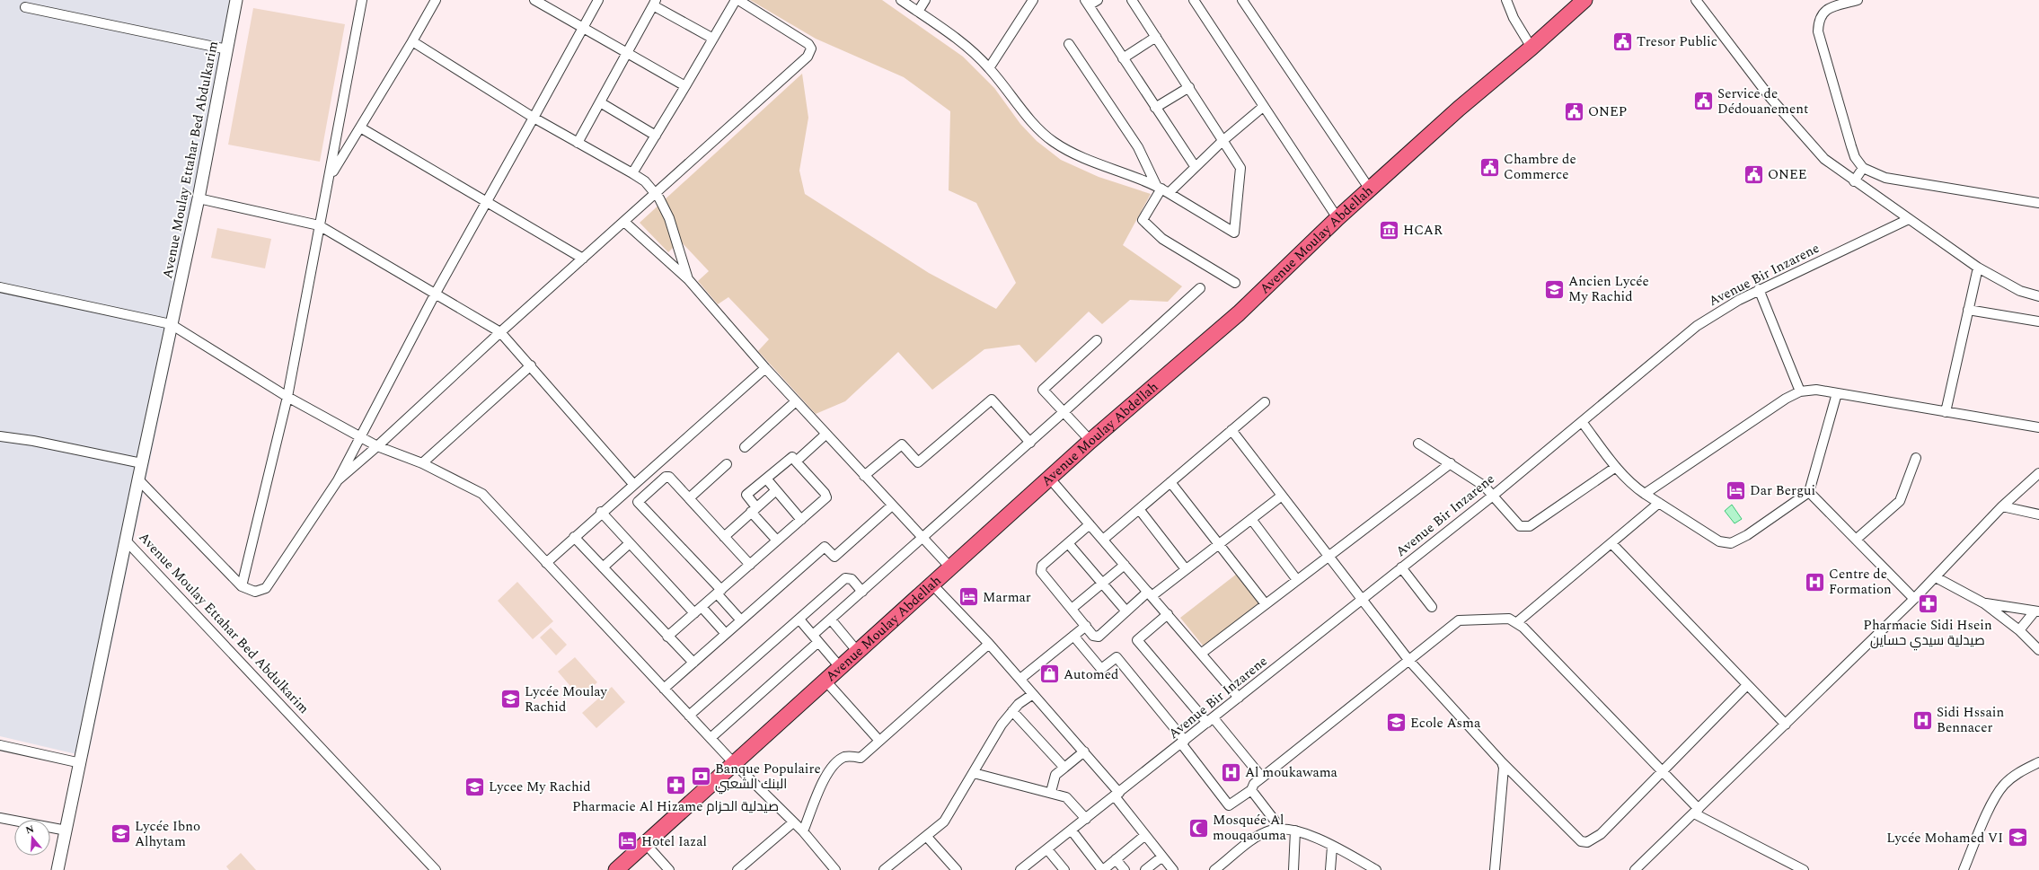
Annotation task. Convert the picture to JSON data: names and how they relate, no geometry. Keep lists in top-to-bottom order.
{
  "streets": {
    "main road": ["Avenue Moulay Abdellah"],
    "street": ["Avenue Moulay Ettahar Bed Abdulkarim", "Avenue Bir Inzarene"]
  },
  "places": {
    "public building": [
      "Tresor Public",
      "Service de Dédouanement",
      "ONEP",
      "Chambre de Commerce",
      "ONEE"
    ],
    "museum": ["HCAR"],
    "school or university": [
      "Ancien Lycée My Rachid",
      "Lycée Moulay Rachid",
      "Ecole Asma",
      "Lycee My Rachid",
      "Lycée Ibno Alhytam",
      "Lycée Mohamed VI"
    ],
    "hotel": ["Dar Bergui", "Marmar", "Hotel Iazal"],
    "hospital": ["Centre de Formation", "Sidi Hssain Bennacer", "Al moukawama"],
    "pharmacy": ["Pharmacie Sidi Hsein صيدلية سيدي حساين", "Pharmacie Al Hizame صيدلية الحزام"],
    "shop": ["Automed"],
    "bank": ["Banque Populaire البنك الشعبي"],
    "mosque": ["Mosquée Al mouqaouma"]
  },
  "north": "top"
}
